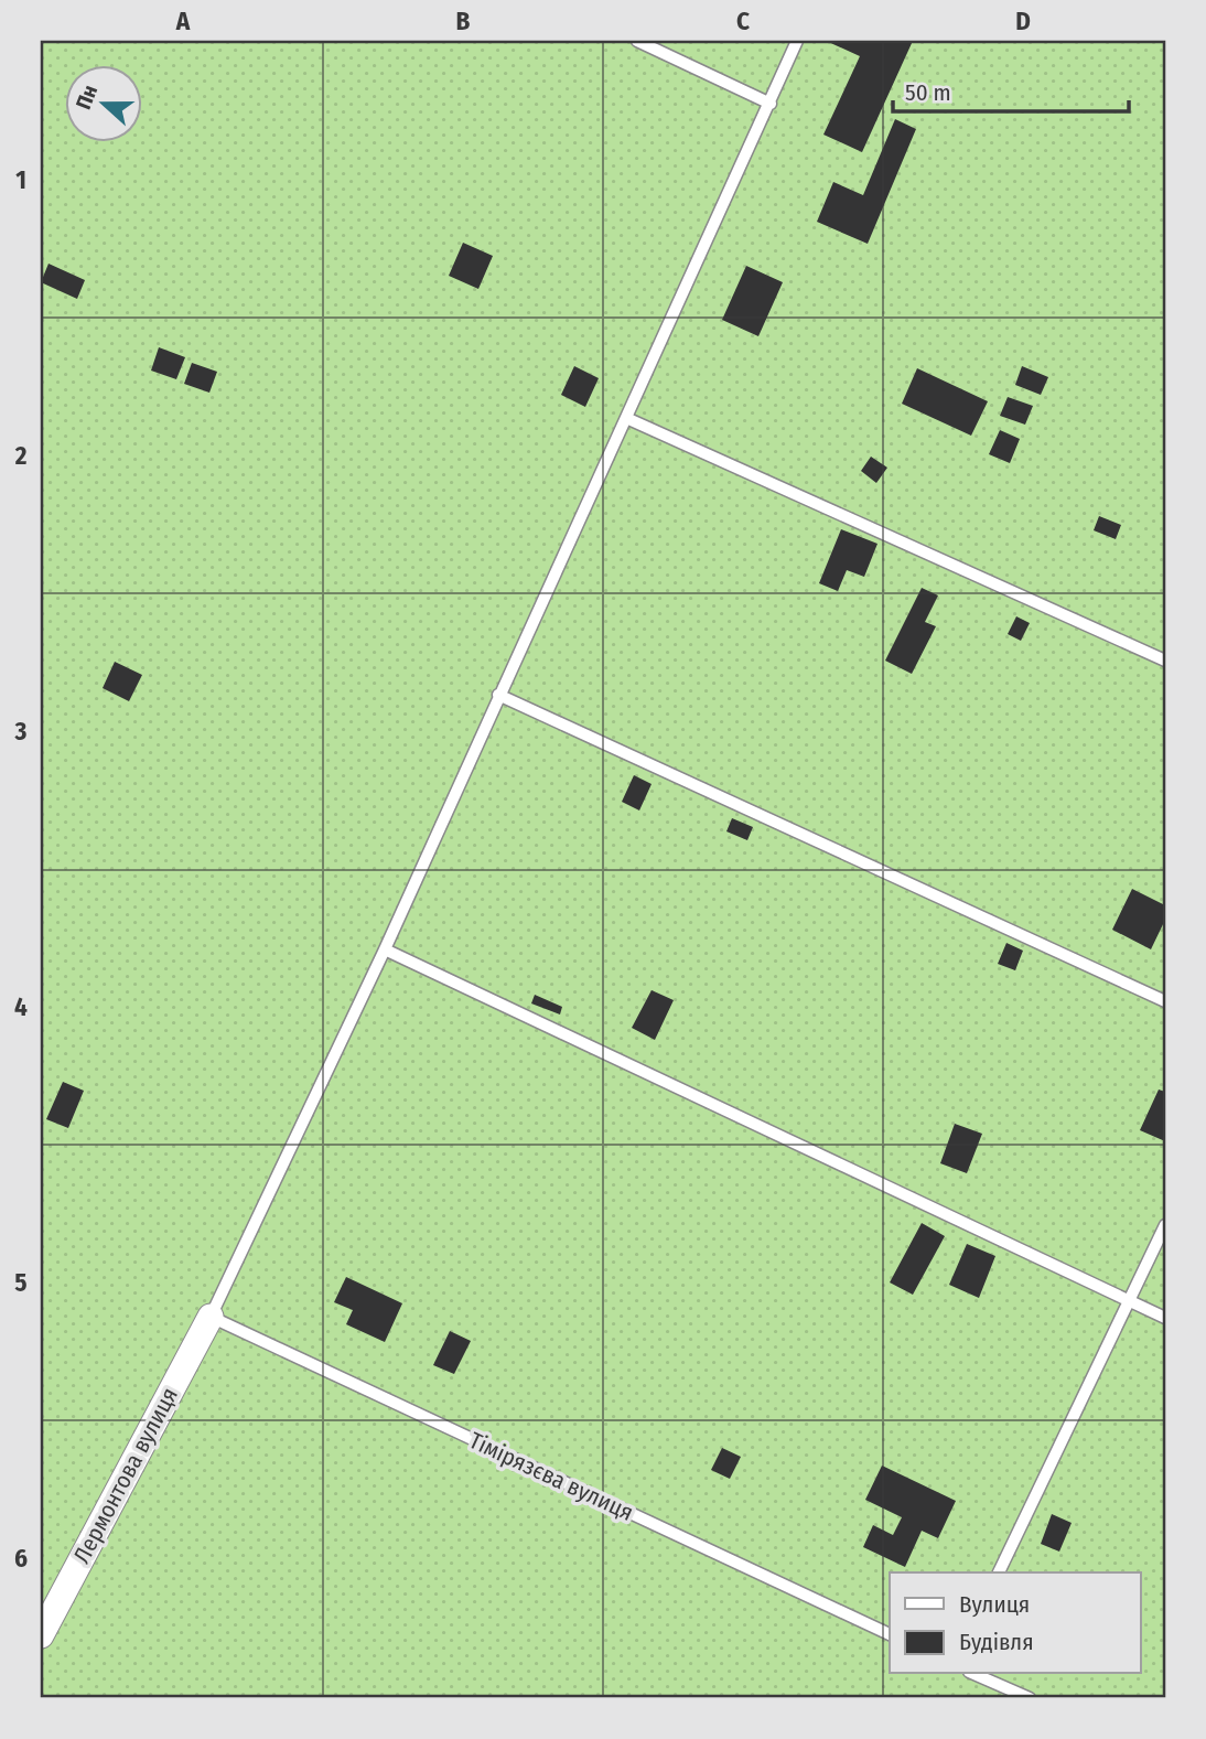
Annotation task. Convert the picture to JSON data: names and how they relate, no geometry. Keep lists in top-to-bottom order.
{
  "streets": {
    "street": ["Лермонтова вулиця"],
    "lane": ["Тімірязєва вулиця"]
  },
  "crossings": [
    ["Лермонтова вулиця", "Тімірязєва вулиця"]
  ],
  "legend": ["Вулиця", "Будівля"],
  "scale_bar": "50 m",
  "north": "left",
  "grid": {
    "columns": [
      "A",
      "B",
      "C",
      "D"
    ],
    "rows": [
      "1",
      "2",
      "3",
      "4",
      "5",
      "6"
    ]
  }
}
